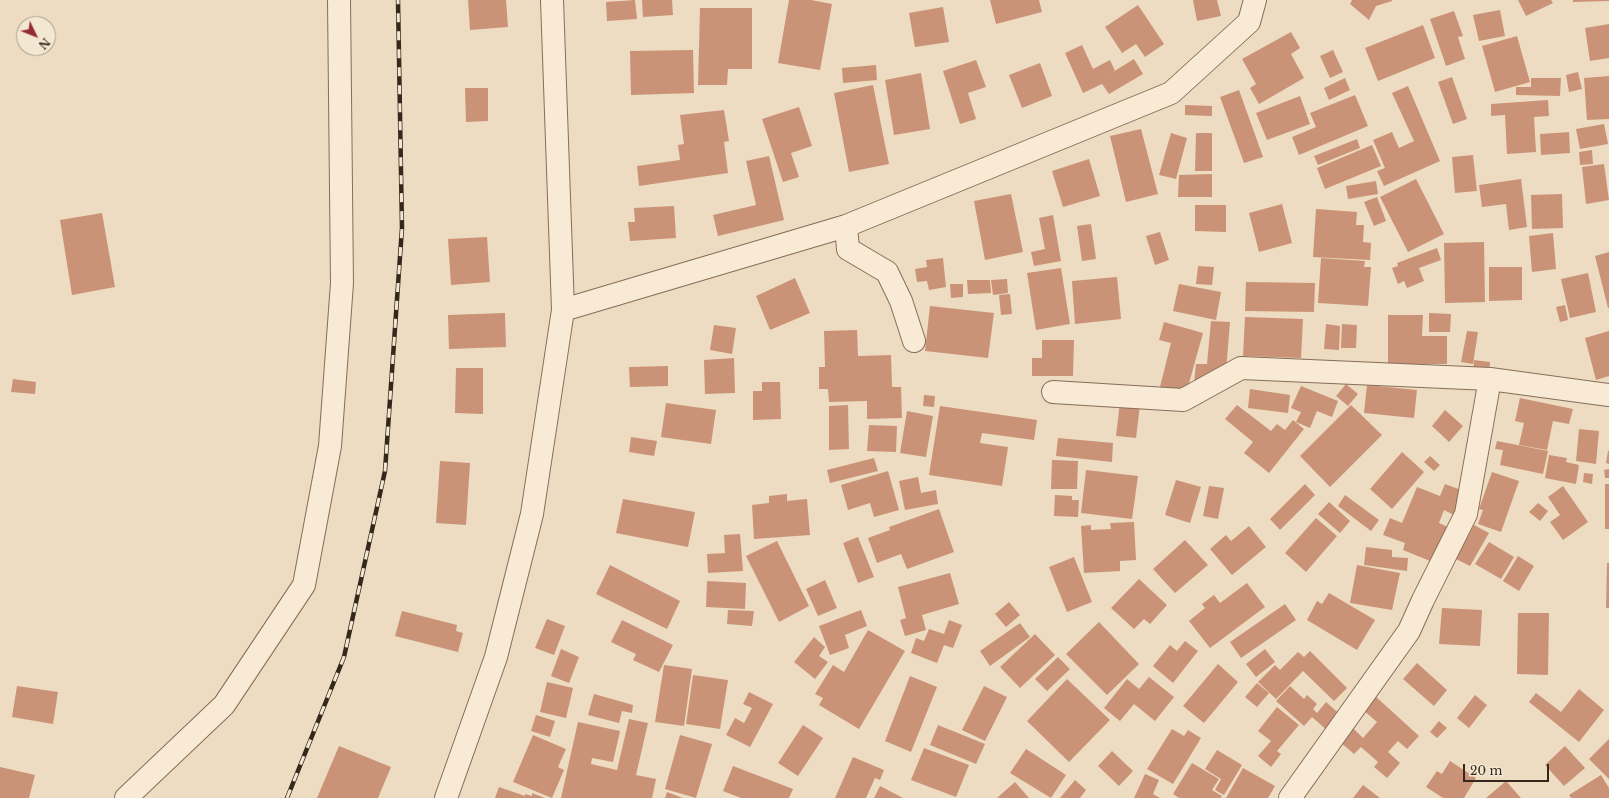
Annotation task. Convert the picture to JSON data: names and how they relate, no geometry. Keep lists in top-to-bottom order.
{
  "scale_bar": "20 m",
  "north": "bottom right"
}
